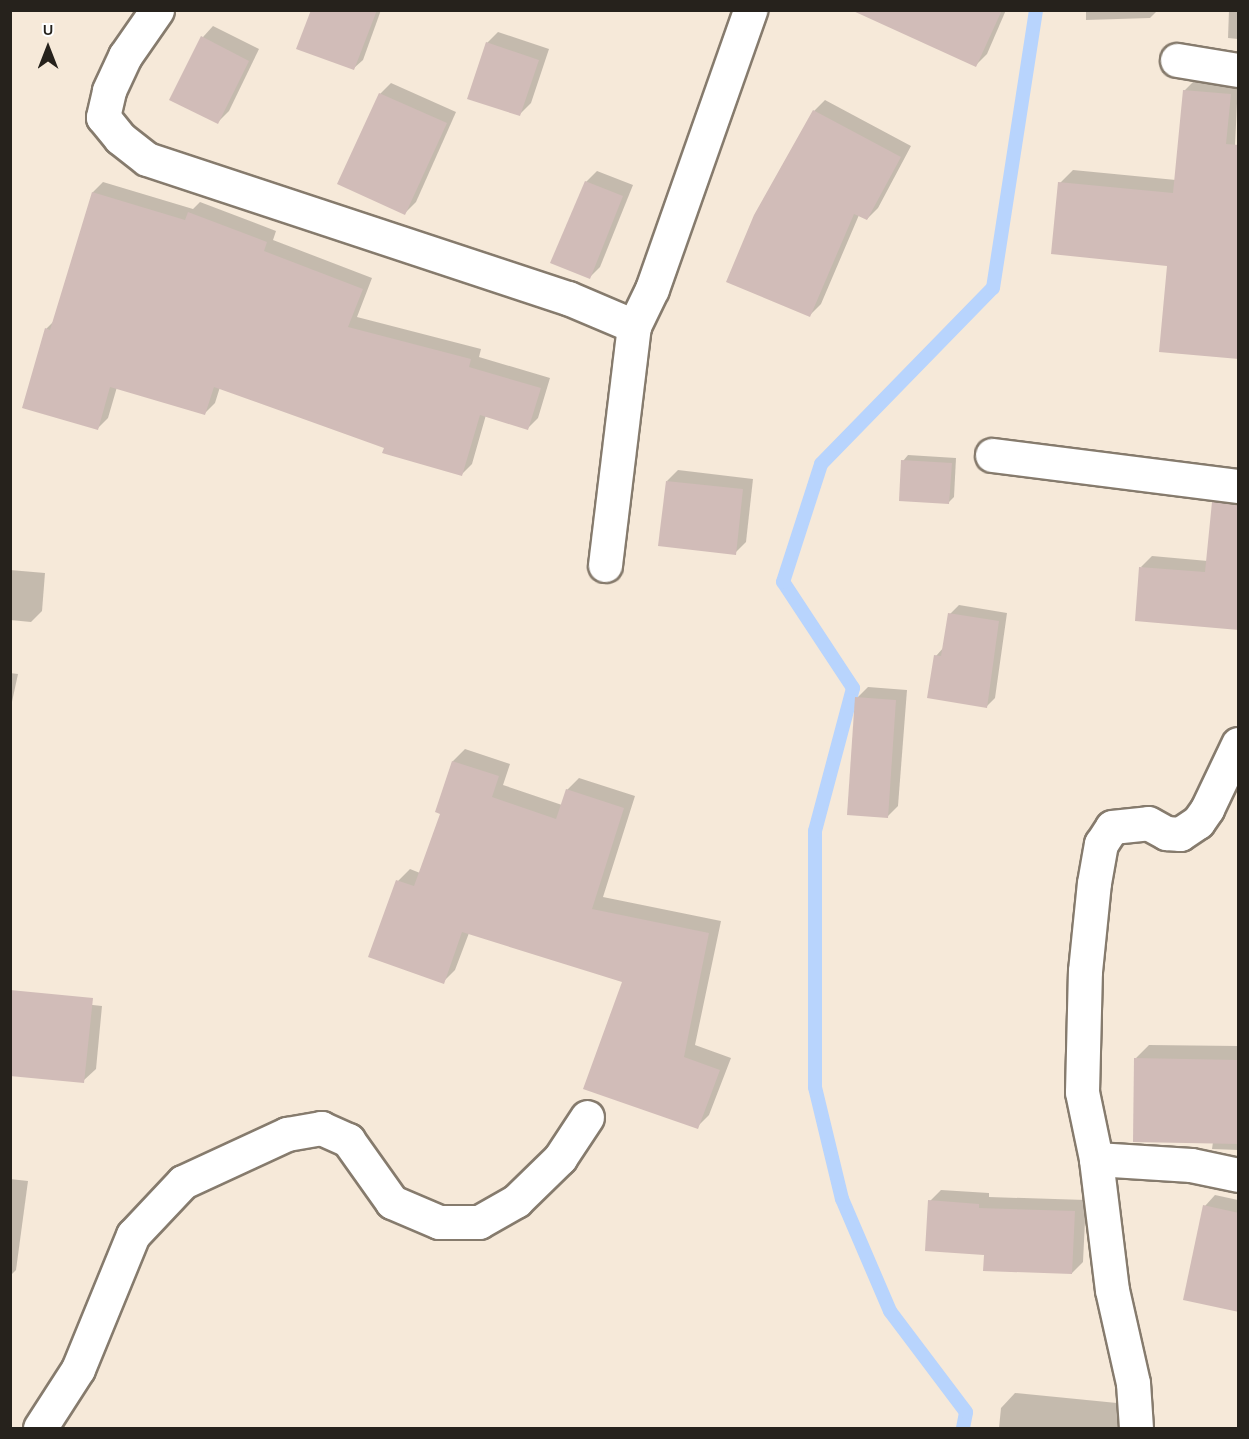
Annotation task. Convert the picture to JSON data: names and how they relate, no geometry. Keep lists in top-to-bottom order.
{
  "north": "top"
}
